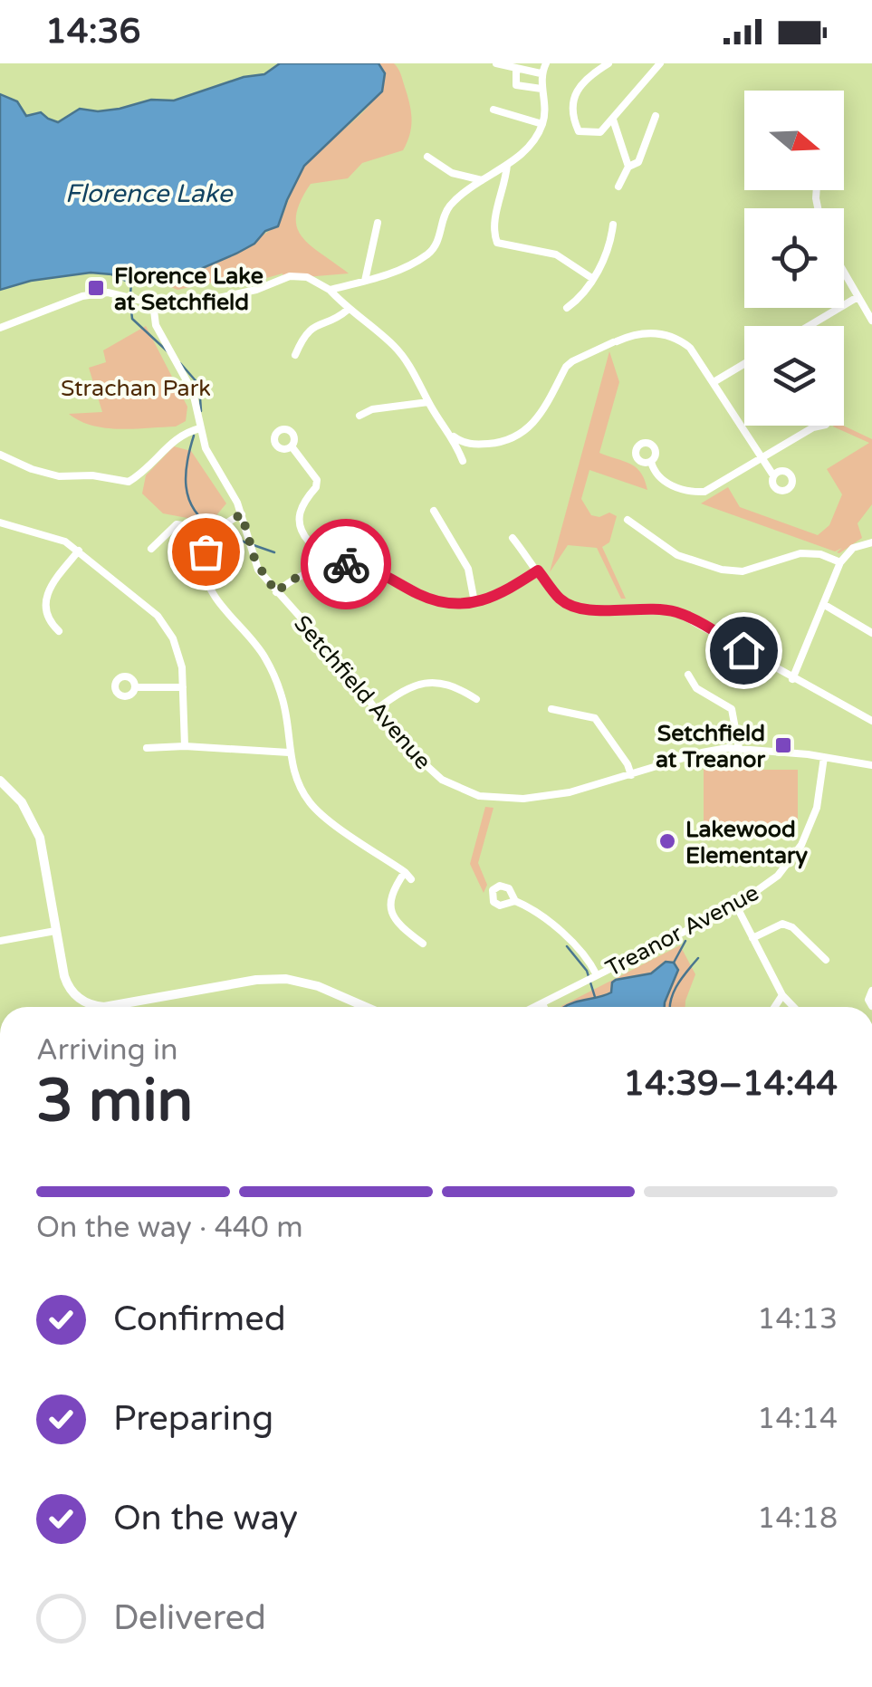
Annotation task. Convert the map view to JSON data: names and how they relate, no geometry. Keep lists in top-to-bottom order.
{
  "streets": {
    "street": ["Setchfield Avenue", "Treanor Avenue"]
  },
  "crossings": [
    ["Setchfield Avenue", "Treanor Avenue"]
  ],
  "water": ["Florence Lake"],
  "parks": ["Strachan Park"],
  "places": {
    "transit": ["Florence Lake at Setchfield", "Setchfield at Treanor"],
    "other": ["Lakewood Elementary"]
  },
  "north": "right",
  "page": {
    "status": "14:36",
    "heading": ["3 min", "Arriving in", "14:39–14:44"],
    "bar": "On the way · 440 m",
    "list": [
      ["Confirmed", "14:13"],
      ["Preparing", "14:14"],
      ["On the way", "14:18"],
      "Delivered"
    ]
  }
}
